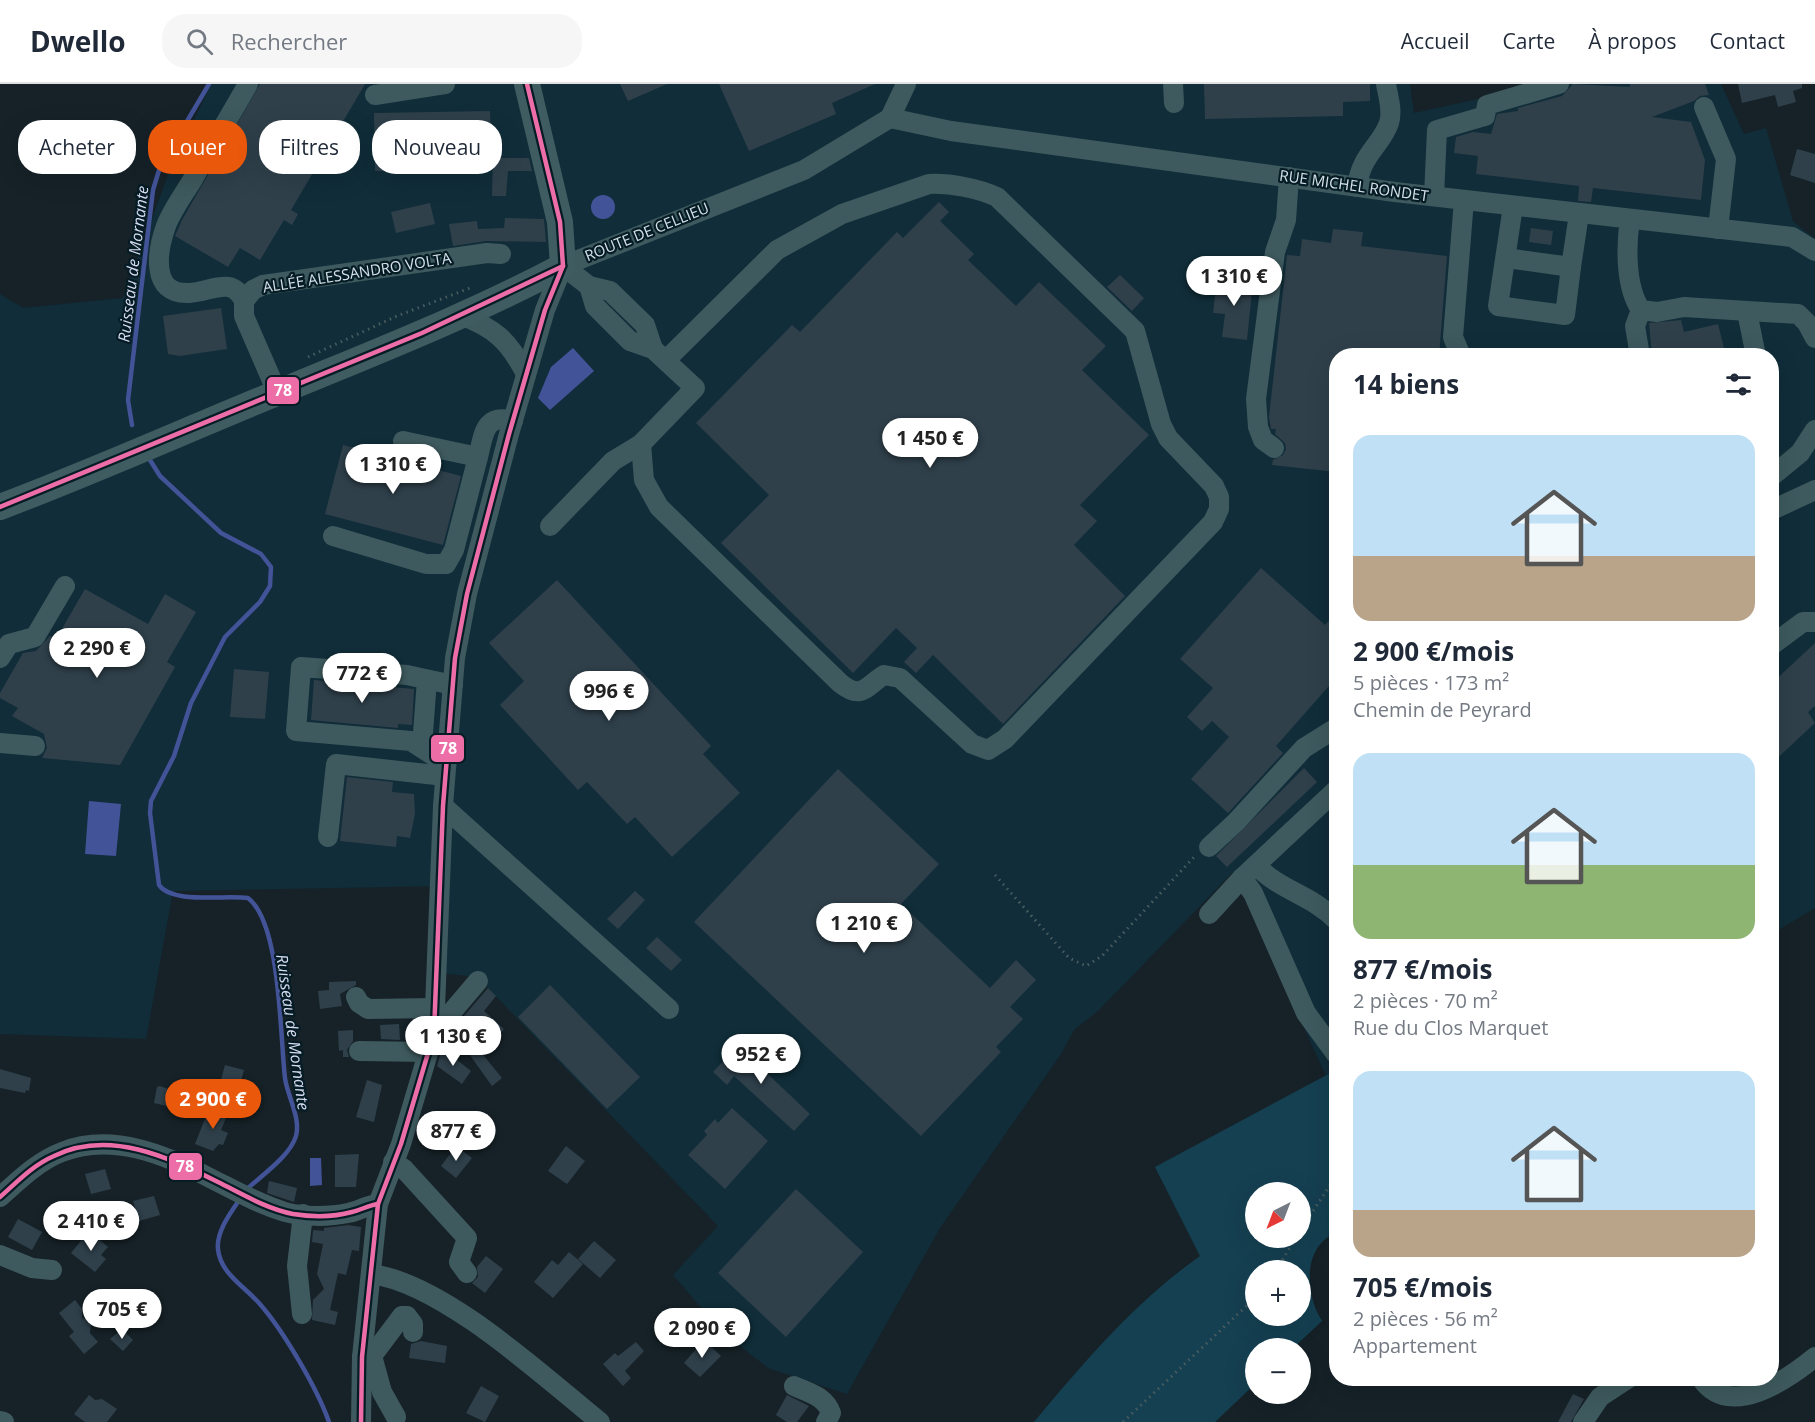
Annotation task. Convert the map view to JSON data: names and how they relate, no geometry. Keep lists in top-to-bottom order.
{
  "streets": {
    "main road": ["ROUTE DE CELLIEU"],
    "street": ["RUE MICHEL RONDET", "ALLÉE ALESSANDRO VOLTA"]
  },
  "crossings": [
    ["RUE MICHEL RONDET", "ROUTE DE CELLIEU"],
    ["ROUTE DE CELLIEU", "ALLÉE ALESSANDRO VOLTA"]
  ],
  "water": ["Ruisseau de Mornante"],
  "lines": ["transit line 78"],
  "north": "bottom left",
  "page": {
    "header": "Dwello",
    "search": "Rechercher",
    "nav": [
      "Accueil",
      "Carte",
      "À propos",
      "Contact"
    ],
    "chip": [
      "Acheter",
      "Louer",
      "Filtres",
      "Nouveau"
    ],
    "price": [
      "1 310 €",
      "1 450 €",
      "1 310 €",
      "2 290 €",
      "772 €",
      "996 €",
      "1 210 €",
      "1 130 €",
      "952 €",
      "2 900 €",
      "877 €",
      "2 410 €",
      "705 €",
      "2 090 €"
    ],
    "heading": "14 biens",
    "list": [
      {
        "name": "2 900 €/mois",
        "note": "5 pièces · 173 m² · Chemin de Peyrard"
      },
      {
        "name": "877 €/mois",
        "note": "2 pièces · 70 m² · Rue du Clos Marquet"
      },
      {
        "name": "705 €/mois",
        "note": "2 pièces · 56 m² · Appartement"
      }
    ],
    "map_buttons": ["+", "−"]
  }
}
